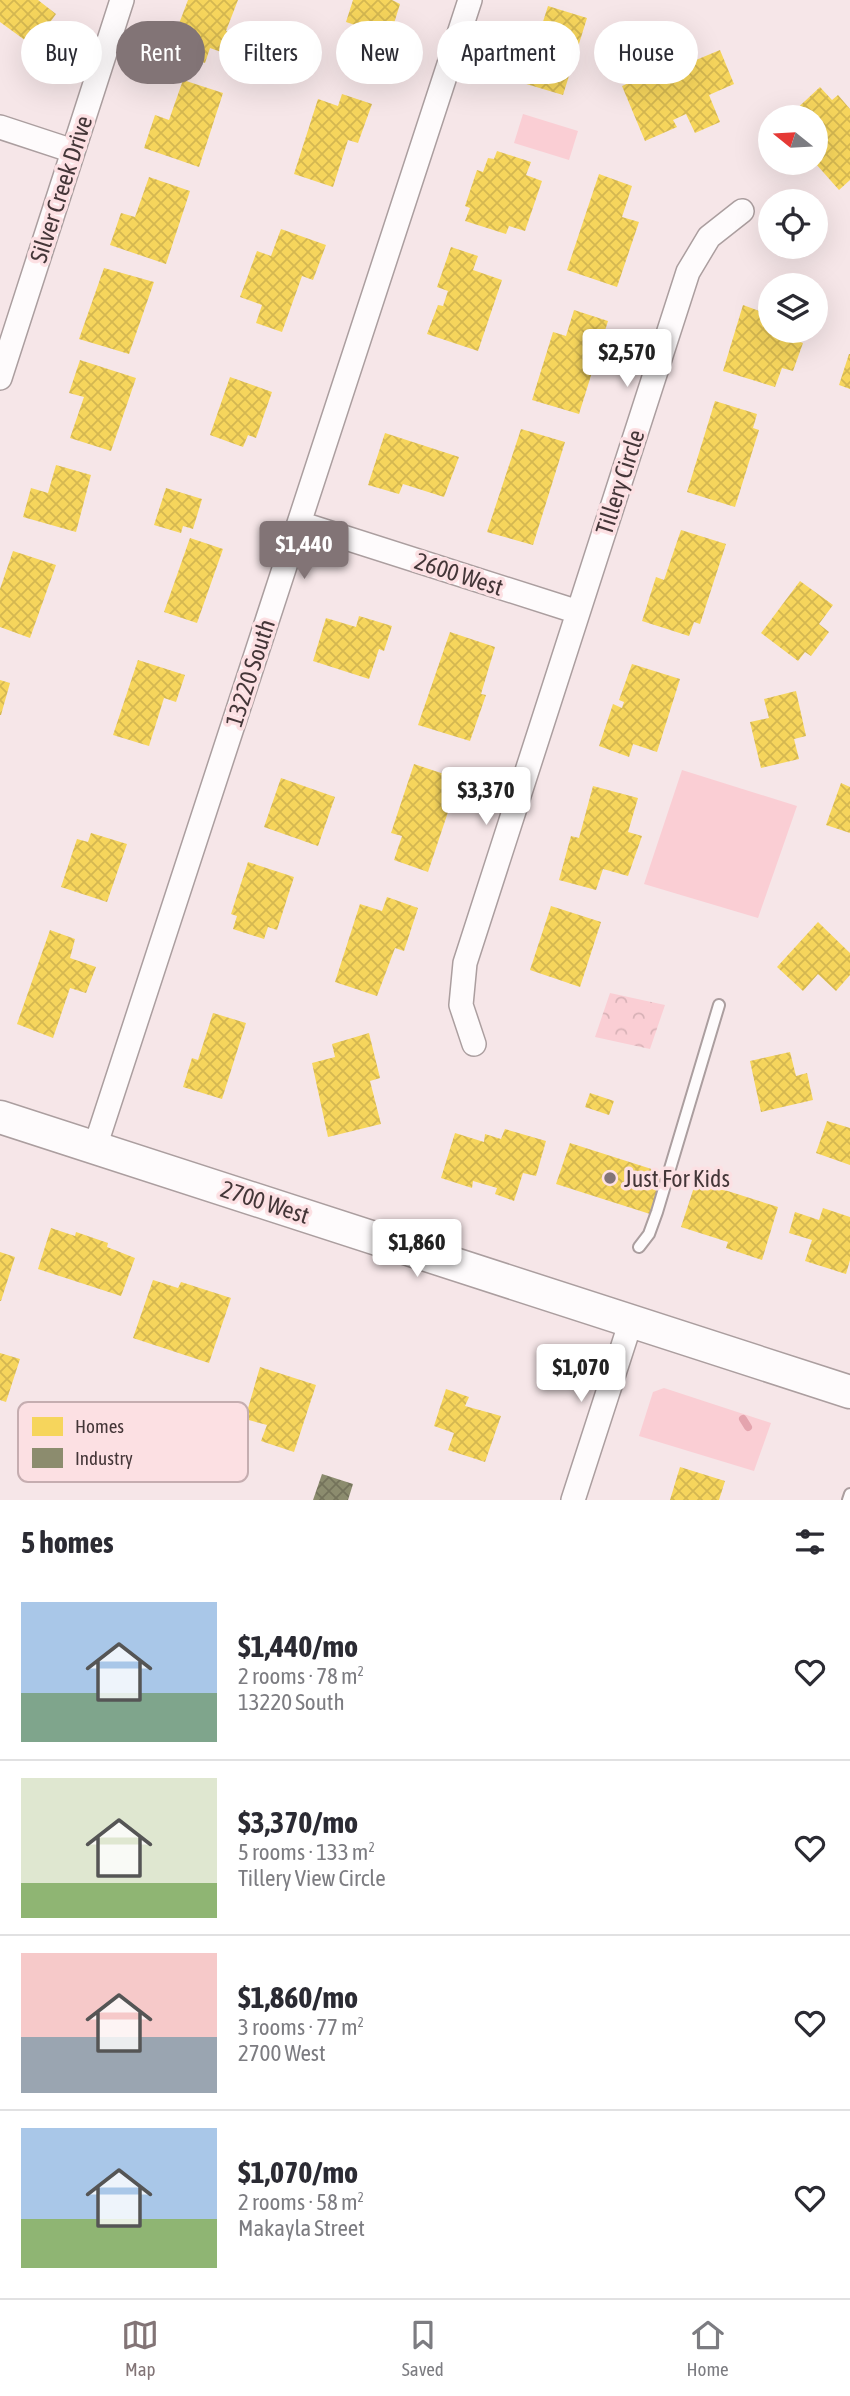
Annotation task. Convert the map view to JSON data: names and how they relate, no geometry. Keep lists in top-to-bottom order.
{
  "streets": {
    "main road": ["2700 West"],
    "street": [
      "Silver Creek Drive",
      "Tillery Circle",
      "2600 West",
      "13220 South"
    ]
  },
  "crossings": [
    ["Tillery Circle", "2600 West"],
    ["2600 West", "13220 South"],
    ["13220 South", "2700 West"]
  ],
  "places": ["Just For Kids"],
  "legend": ["Homes", "Industry"],
  "north": "left",
  "page": {
    "chip": [
      "Buy",
      "Rent",
      "Filters",
      "New",
      "Apartment",
      "House"
    ],
    "price": [
      "$2,570",
      "$1,440",
      "$3,370",
      "$1,860",
      "$1,070"
    ],
    "heading": "5 homes",
    "list": [
      {
        "name": "$1,440/mo",
        "note": "2 rooms · 78 m² · 13220 South"
      },
      {
        "name": "$3,370/mo",
        "note": "5 rooms · 133 m² · Tillery View Circle"
      },
      {
        "name": "$1,860/mo",
        "note": "3 rooms · 77 m² · 2700 West"
      },
      {
        "name": "$1,070/mo",
        "note": "2 rooms · 58 m² · Makayla Street"
      }
    ],
    "tabs": ["Map", "Saved", "Home"]
  }
}
